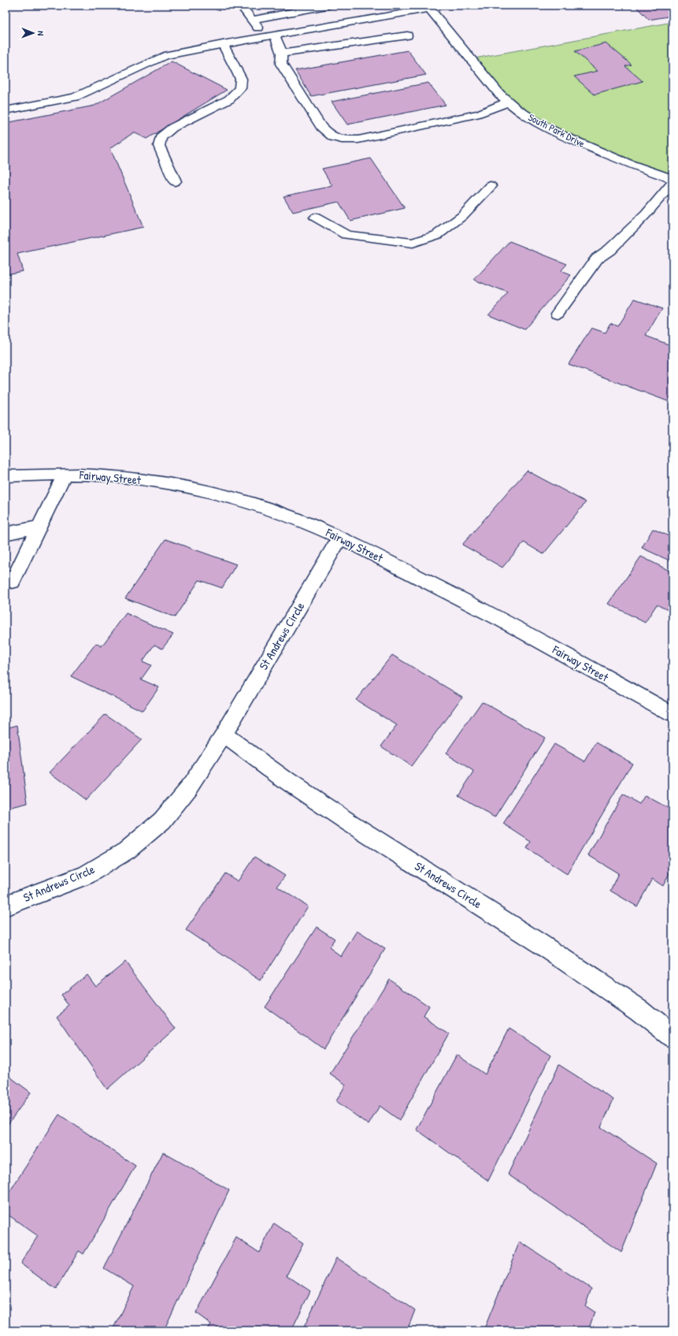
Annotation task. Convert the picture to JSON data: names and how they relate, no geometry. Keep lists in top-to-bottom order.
{
  "streets": {
    "street": ["South Park Drive", "Fairway Street", "St Andrews Circle"]
  },
  "crossings": [
    ["Fairway Street", "St Andrews Circle"]
  ],
  "north": "right"
}
